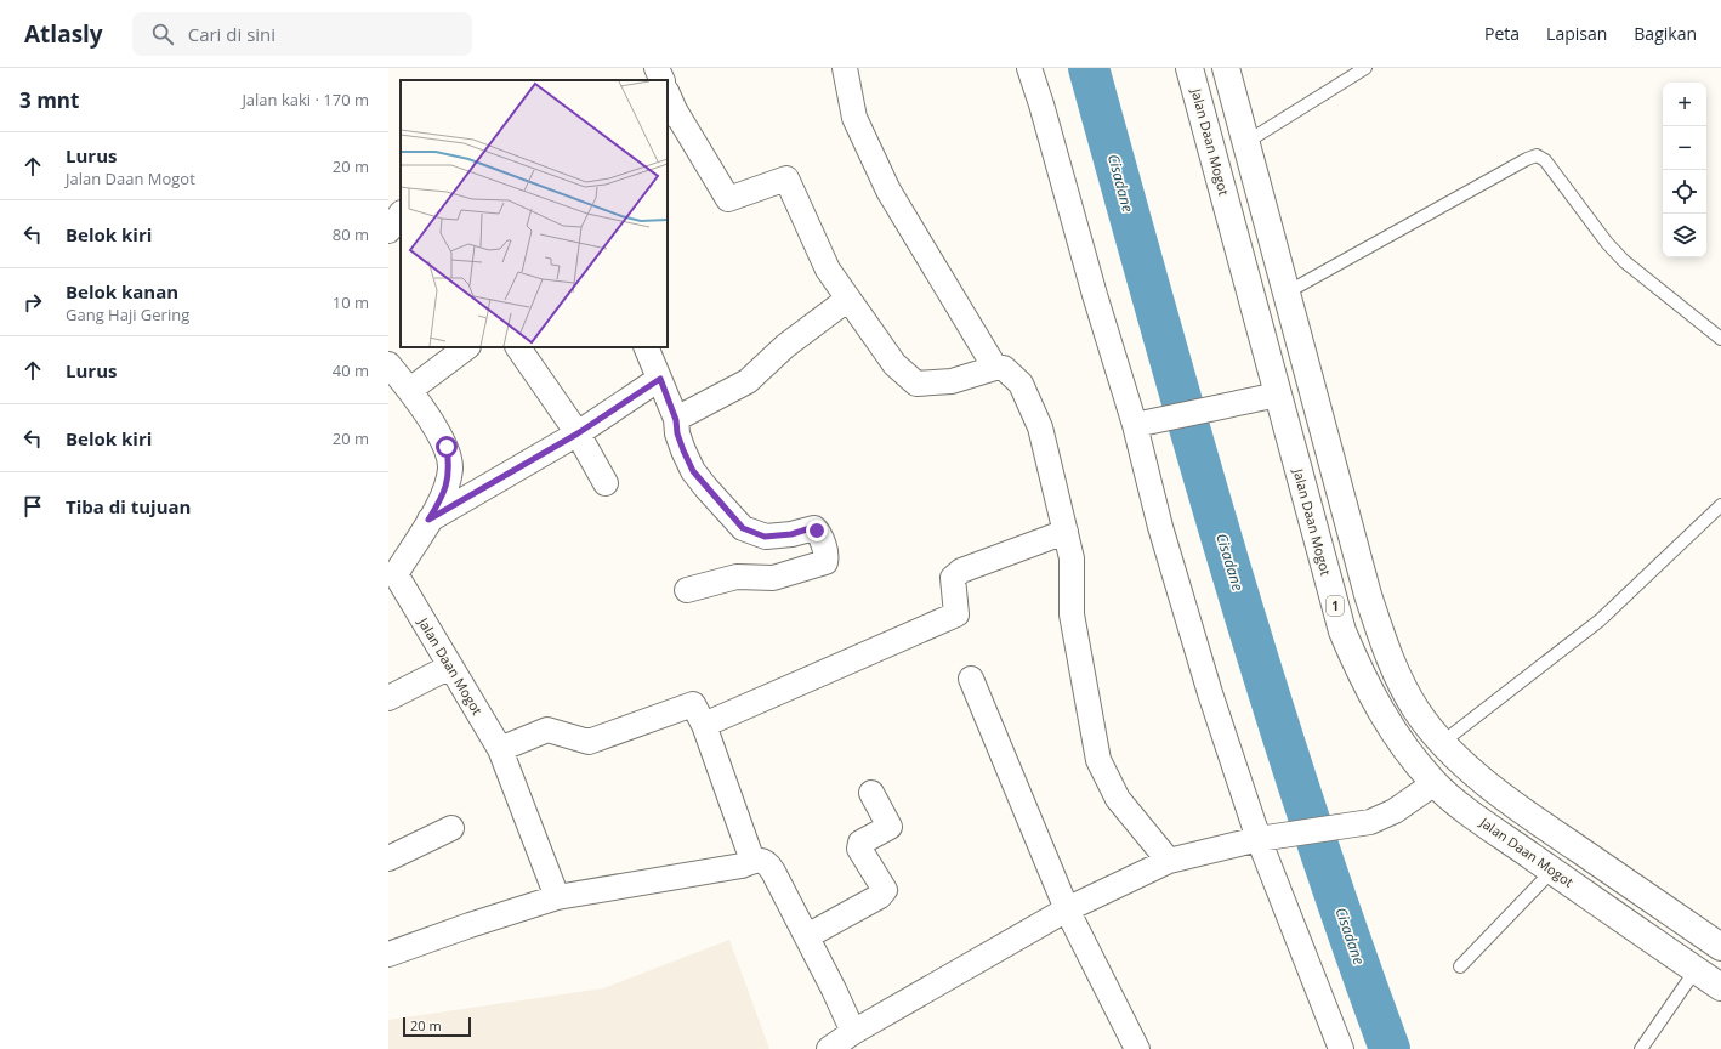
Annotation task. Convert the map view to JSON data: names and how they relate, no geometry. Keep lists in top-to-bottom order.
{
  "streets": {
    "highway": ["Jalan Daan Mogot", "1"]
  },
  "water": ["Cisadane"],
  "scale_bar": "20 m",
  "page": {
    "header": "Atlasly",
    "search": "Cari di sini",
    "nav": ["Peta", "Lapisan", "Bagikan"],
    "heading": ["3 mnt", "Jalan kaki · 170 m"],
    "map_buttons": ["+", "−"],
    "list": [
      ["Lurus", "Jalan Daan Mogot", "20 m"],
      ["Belok kiri", "80 m"],
      ["Belok kanan", "Gang Haji Gering", "10 m"],
      ["Lurus", "40 m"],
      ["Belok kiri", "20 m"],
      "Tiba di tujuan"
    ],
    "scale": "20 m"
  }
}
